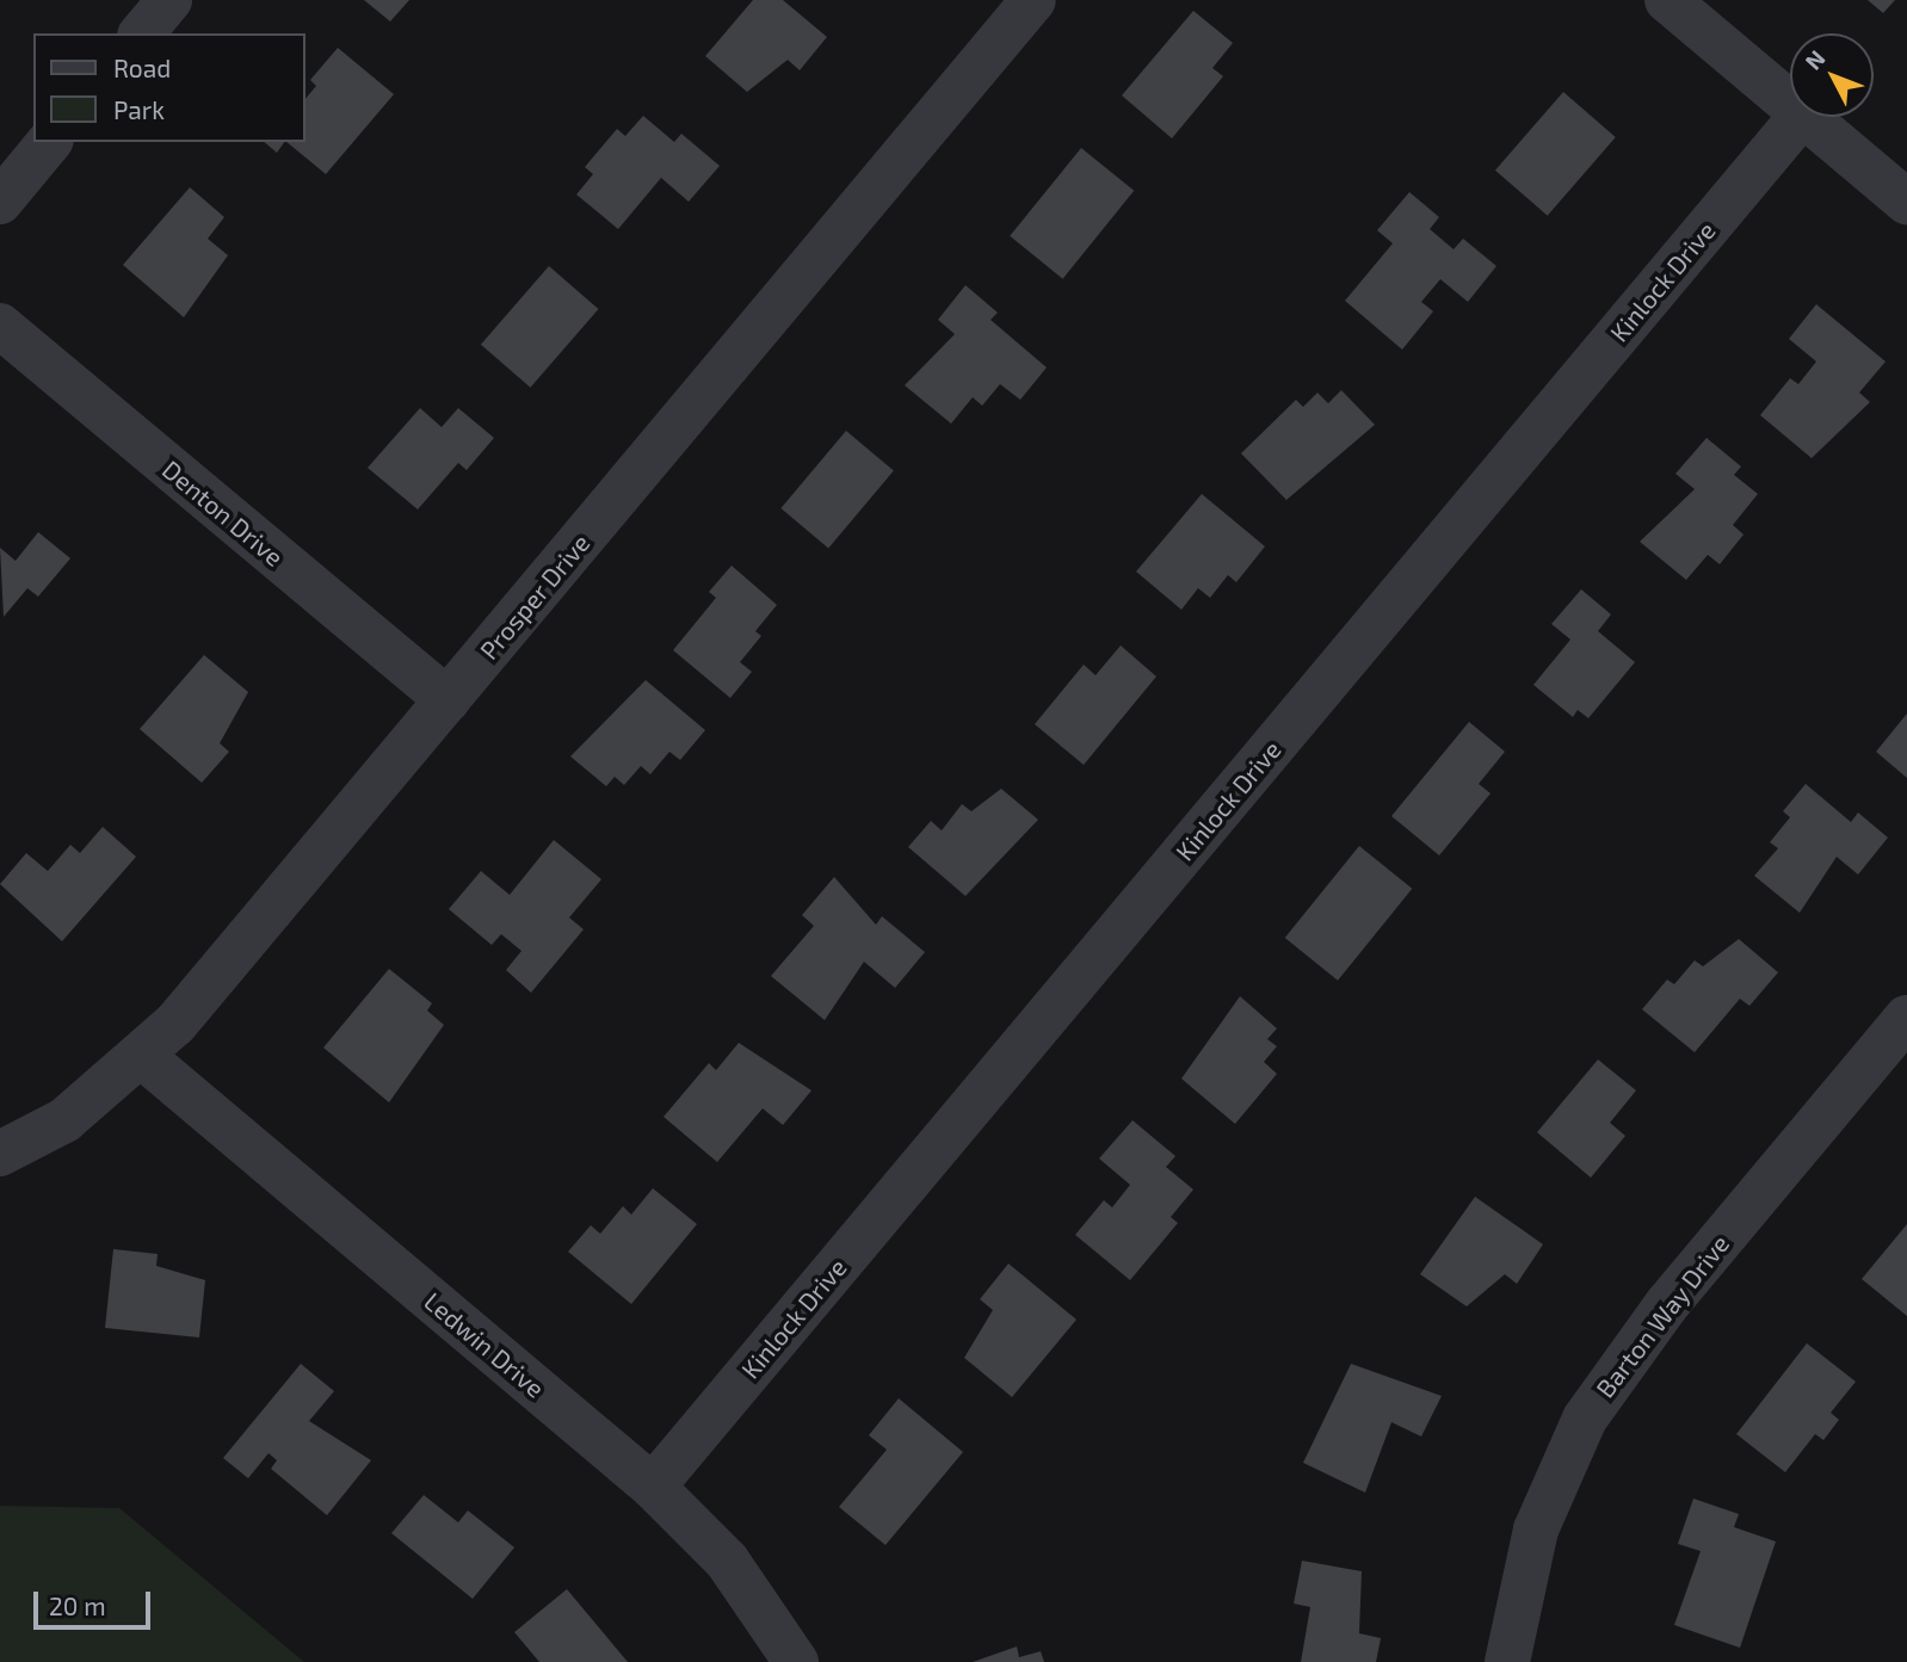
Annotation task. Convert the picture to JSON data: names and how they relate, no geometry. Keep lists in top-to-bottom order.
{
  "streets": {
    "street": [
      "Kinlock Drive",
      "Denton Drive",
      "Prosper Drive",
      "Barton Way Drive",
      "Ledwin Drive"
    ]
  },
  "crossings": [
    ["Kinlock Drive", "Ledwin Drive"],
    ["Denton Drive", "Prosper Drive"],
    ["Prosper Drive", "Ledwin Drive"]
  ],
  "legend": ["Road", "Park"],
  "scale_bar": "20 m",
  "north": "top left"
}
